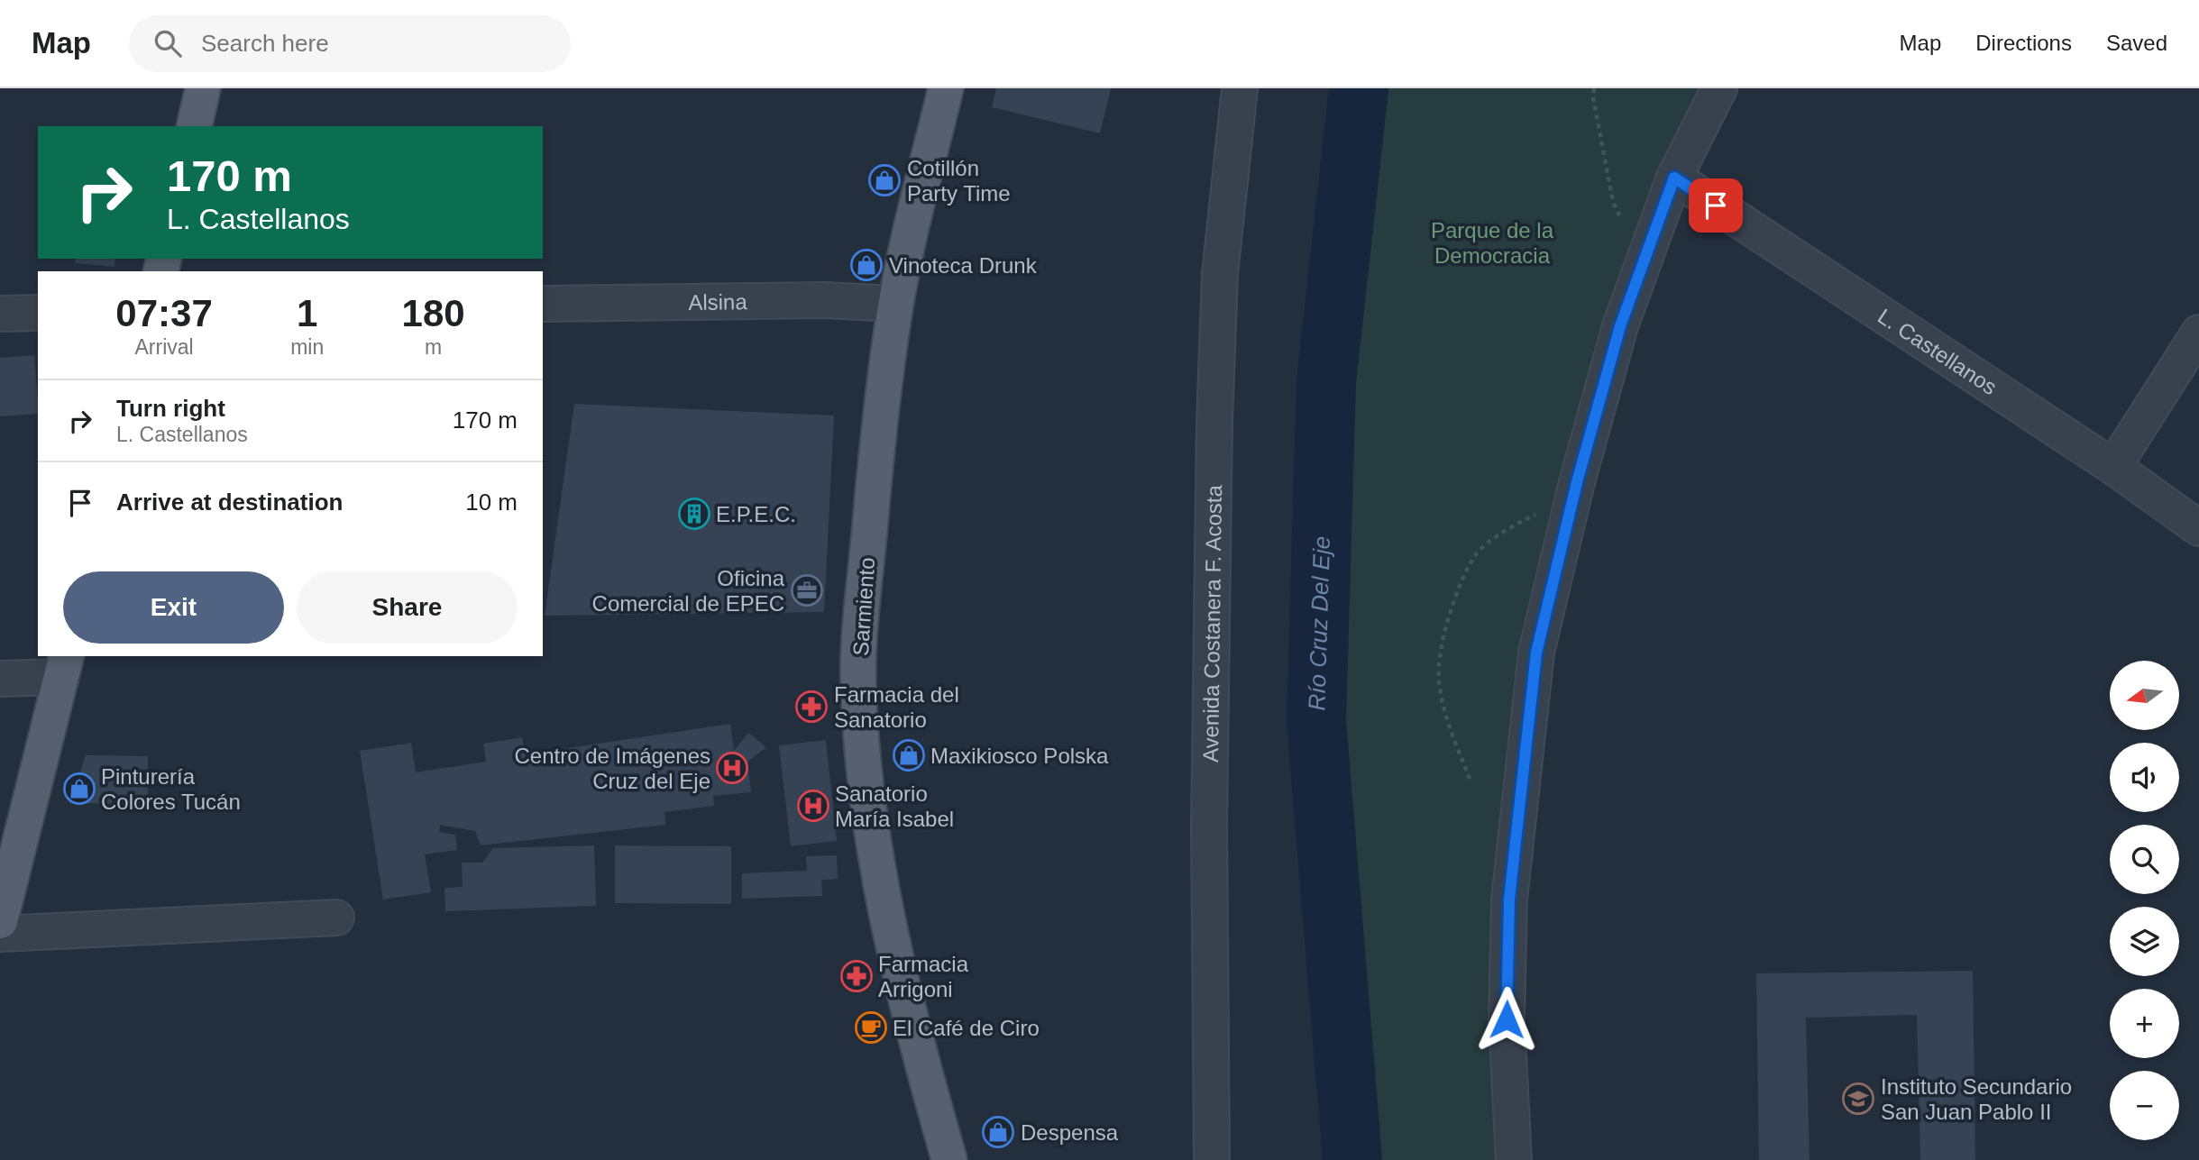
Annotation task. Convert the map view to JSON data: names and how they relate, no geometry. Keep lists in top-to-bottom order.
{
  "streets": {
    "main road": ["Sarmiento"],
    "street": ["Alsina", "L. Castellanos", "Avenida Costanera F. Acosta"]
  },
  "crossings": [
    ["Alsina", "Sarmiento"]
  ],
  "water": ["Río Cruz Del Eje"],
  "parks": ["Parque de la Democracia"],
  "places": {
    "shop": [
      "Cotillón Party Time",
      "Vinoteca Drunk",
      "Maxikiosco Polska",
      "Pinturería Colores Tucán",
      "Despensa"
    ],
    "building": ["E.P.E.C."],
    "office": ["Oficina Comercial de EPEC"],
    "pharmacy": ["Farmacia del Sanatorio", "Farmacia Arrigoni"],
    "hospital": ["Centro de Imágenes Cruz del Eje", "Sanatorio María Isabel"],
    "cafe": ["El Café de Ciro"],
    "school or university": ["Instituto Secundario San Juan Pablo II"]
  },
  "north": "left",
  "page": {
    "header": "Map",
    "search": "Search here",
    "nav": ["Map", "Directions", "Saved"],
    "turn": ["170 m", "L. Castellanos"],
    "eta": [
      "07:37",
      "Arrival",
      "1",
      "min",
      "180",
      "m"
    ],
    "list": [
      {
        "name": "Turn right",
        "note": "L. Castellanos",
        "value": "170 m"
      },
      {
        "name": "Arrive at destination",
        "value": "10 m"
      }
    ],
    "buttons": ["Exit", "Share"],
    "map_buttons": ["+", "−"]
  }
}
